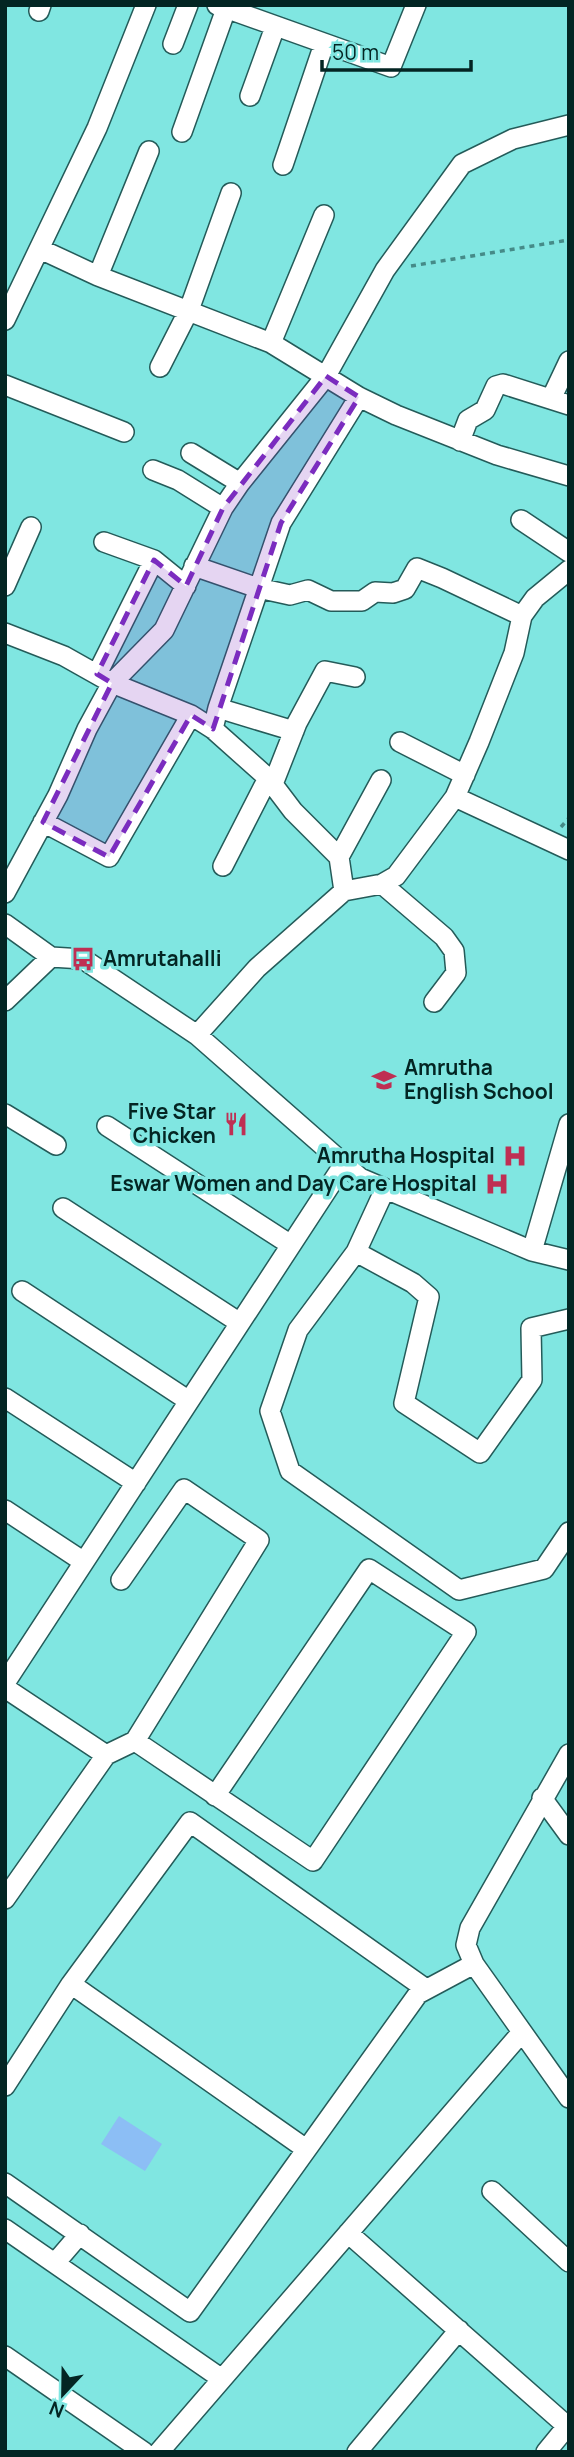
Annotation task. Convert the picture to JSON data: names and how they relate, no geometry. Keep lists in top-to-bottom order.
{
  "places": {
    "bus stop": ["Amrutahalli"],
    "school or university": ["Amrutha English School"],
    "restaurant": ["Five Star Chicken"],
    "hospital": ["Amrutha Hospital", "Eswar Women and Day Care Hospital"]
  },
  "scale_bar": "50 m",
  "north": "bottom"
}
